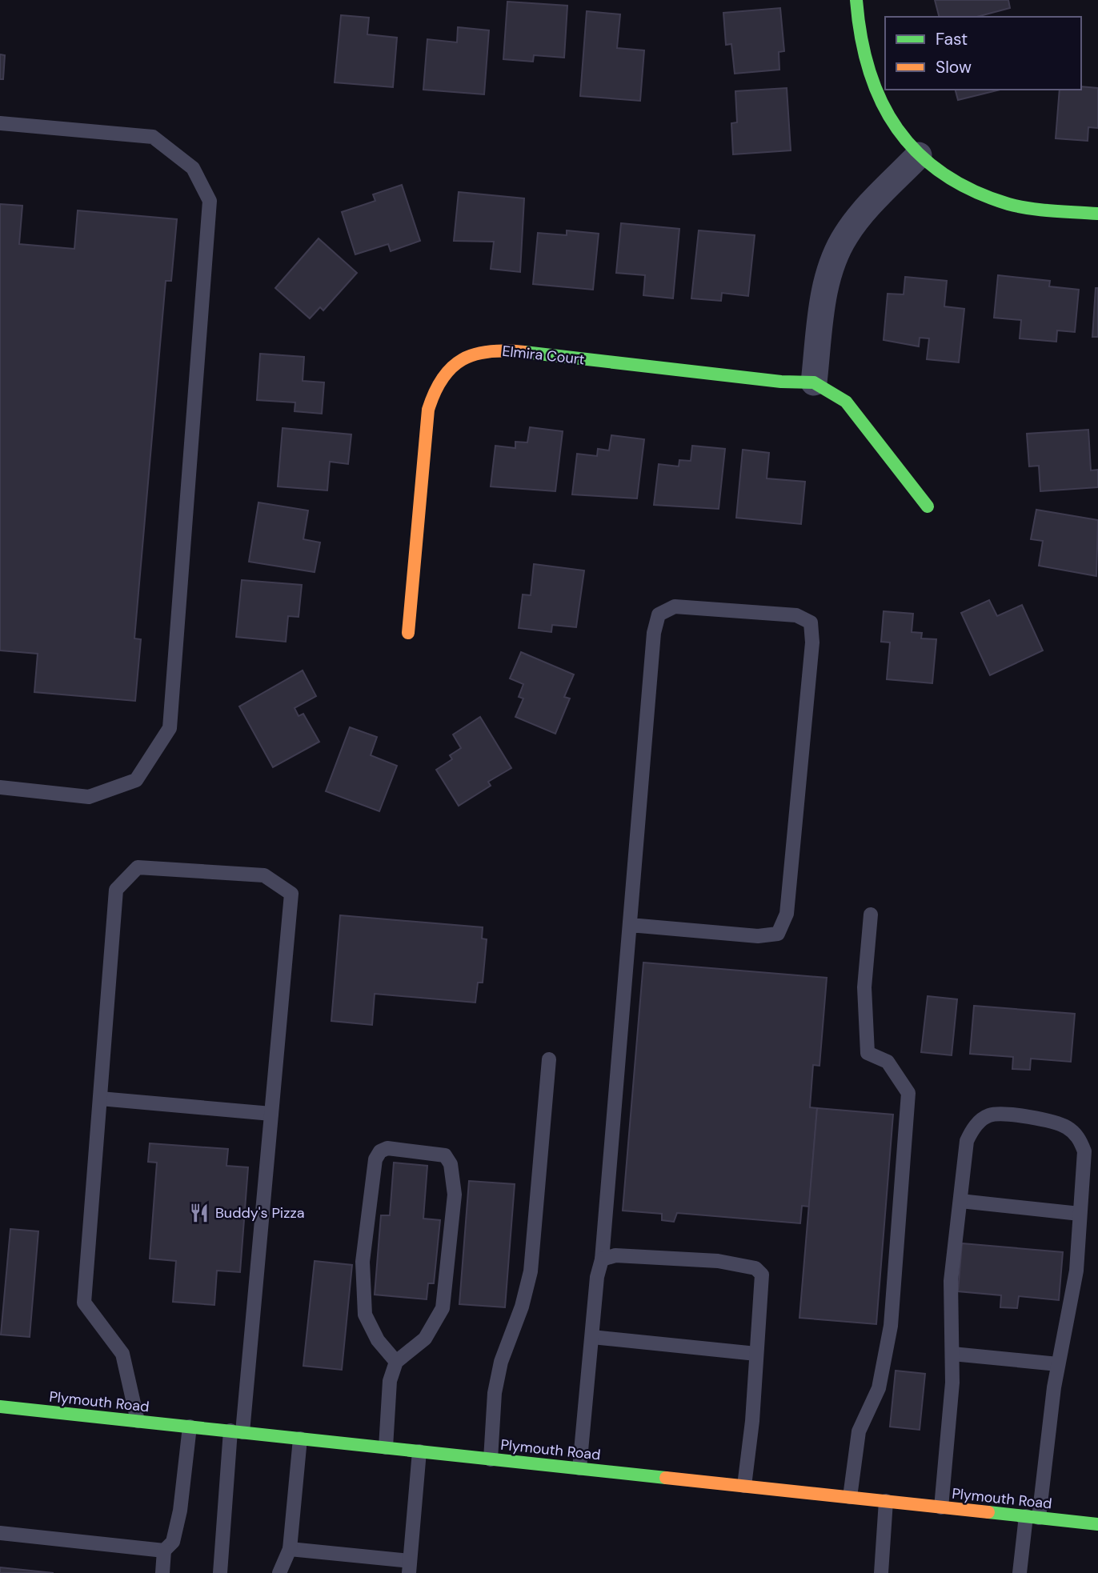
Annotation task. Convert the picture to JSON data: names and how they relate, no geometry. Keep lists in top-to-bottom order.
{
  "streets": {
    "street": ["Elmira Court", "Plymouth Road"]
  },
  "places": {
    "restaurant": ["Buddy's Pizza"]
  },
  "legend": ["Fast", "Slow"]
}
